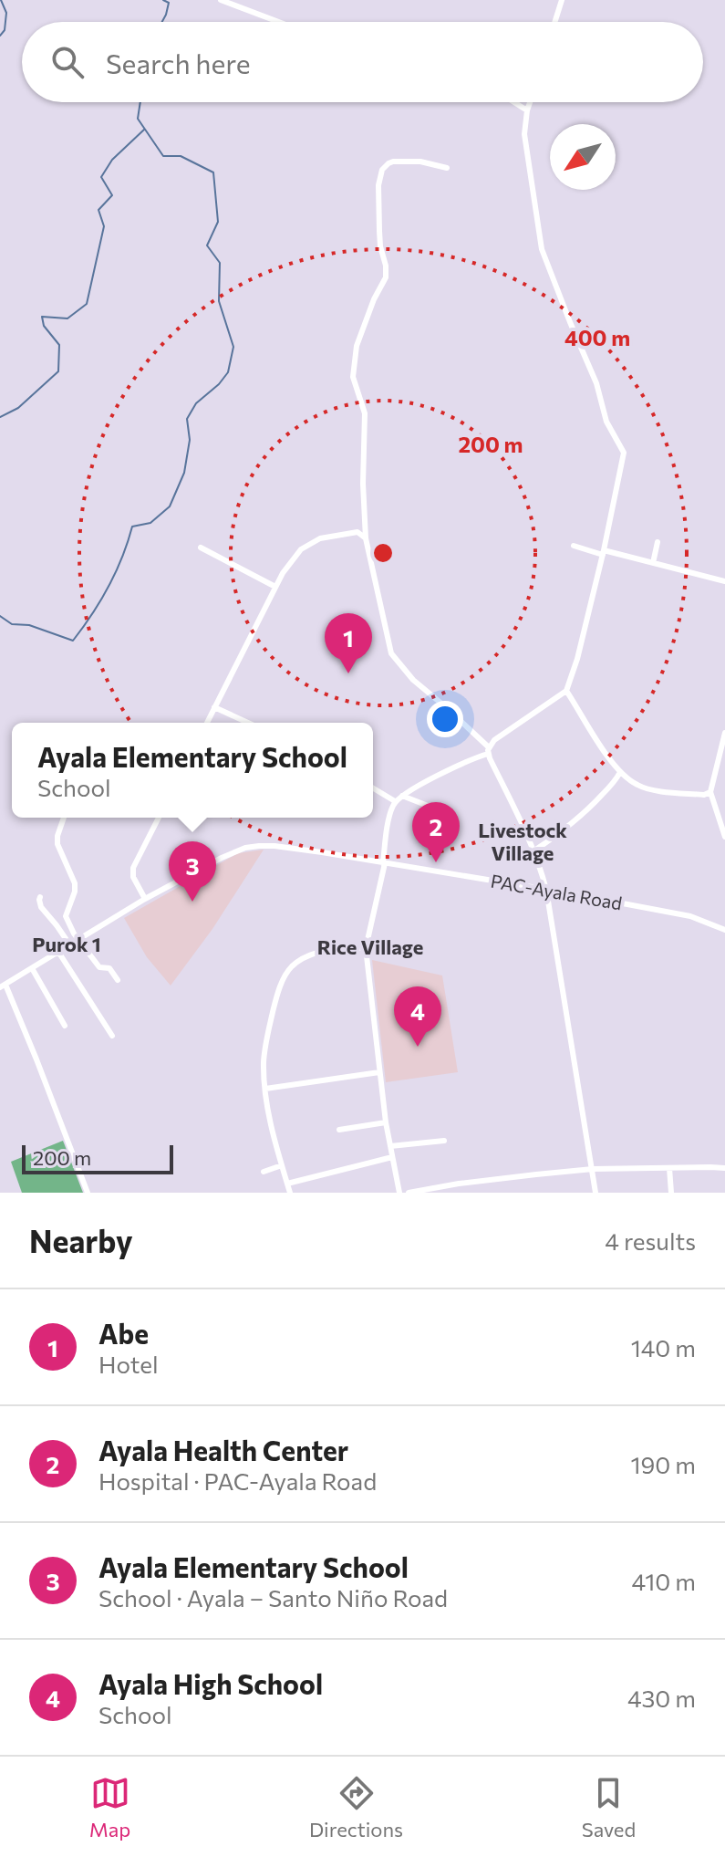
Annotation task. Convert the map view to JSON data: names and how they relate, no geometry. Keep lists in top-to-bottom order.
{
  "streets": {
    "street": ["PAC-Ayala Road"]
  },
  "districts": ["Livestock Village", "Purok 1", "Rice Village"],
  "scale_bar": "200 m",
  "north": "bottom left",
  "page": {
    "search": "Search here",
    "pins": [
      "1",
      "2",
      "3",
      "4"
    ],
    "popup": ["Ayala Elementary School", "School"],
    "scale": "200 m",
    "heading": ["Nearby", "4 results"],
    "list": [
      {
        "mark": "1",
        "name": "Abe",
        "note": "Hotel",
        "value": "140 m"
      },
      {
        "mark": "2",
        "name": "Ayala Health Center",
        "note": "Hospital · PAC-Ayala Road",
        "value": "190 m"
      },
      {
        "mark": "3",
        "name": "Ayala Elementary School",
        "note": "School · Ayala – Santo Niño Road",
        "value": "410 m"
      },
      {
        "mark": "4",
        "name": "Ayala High School",
        "note": "School",
        "value": "430 m"
      }
    ],
    "nav": ["Map", "Directions", "Saved"]
  },
  "rings": ["400 m", "200 m"]
}
